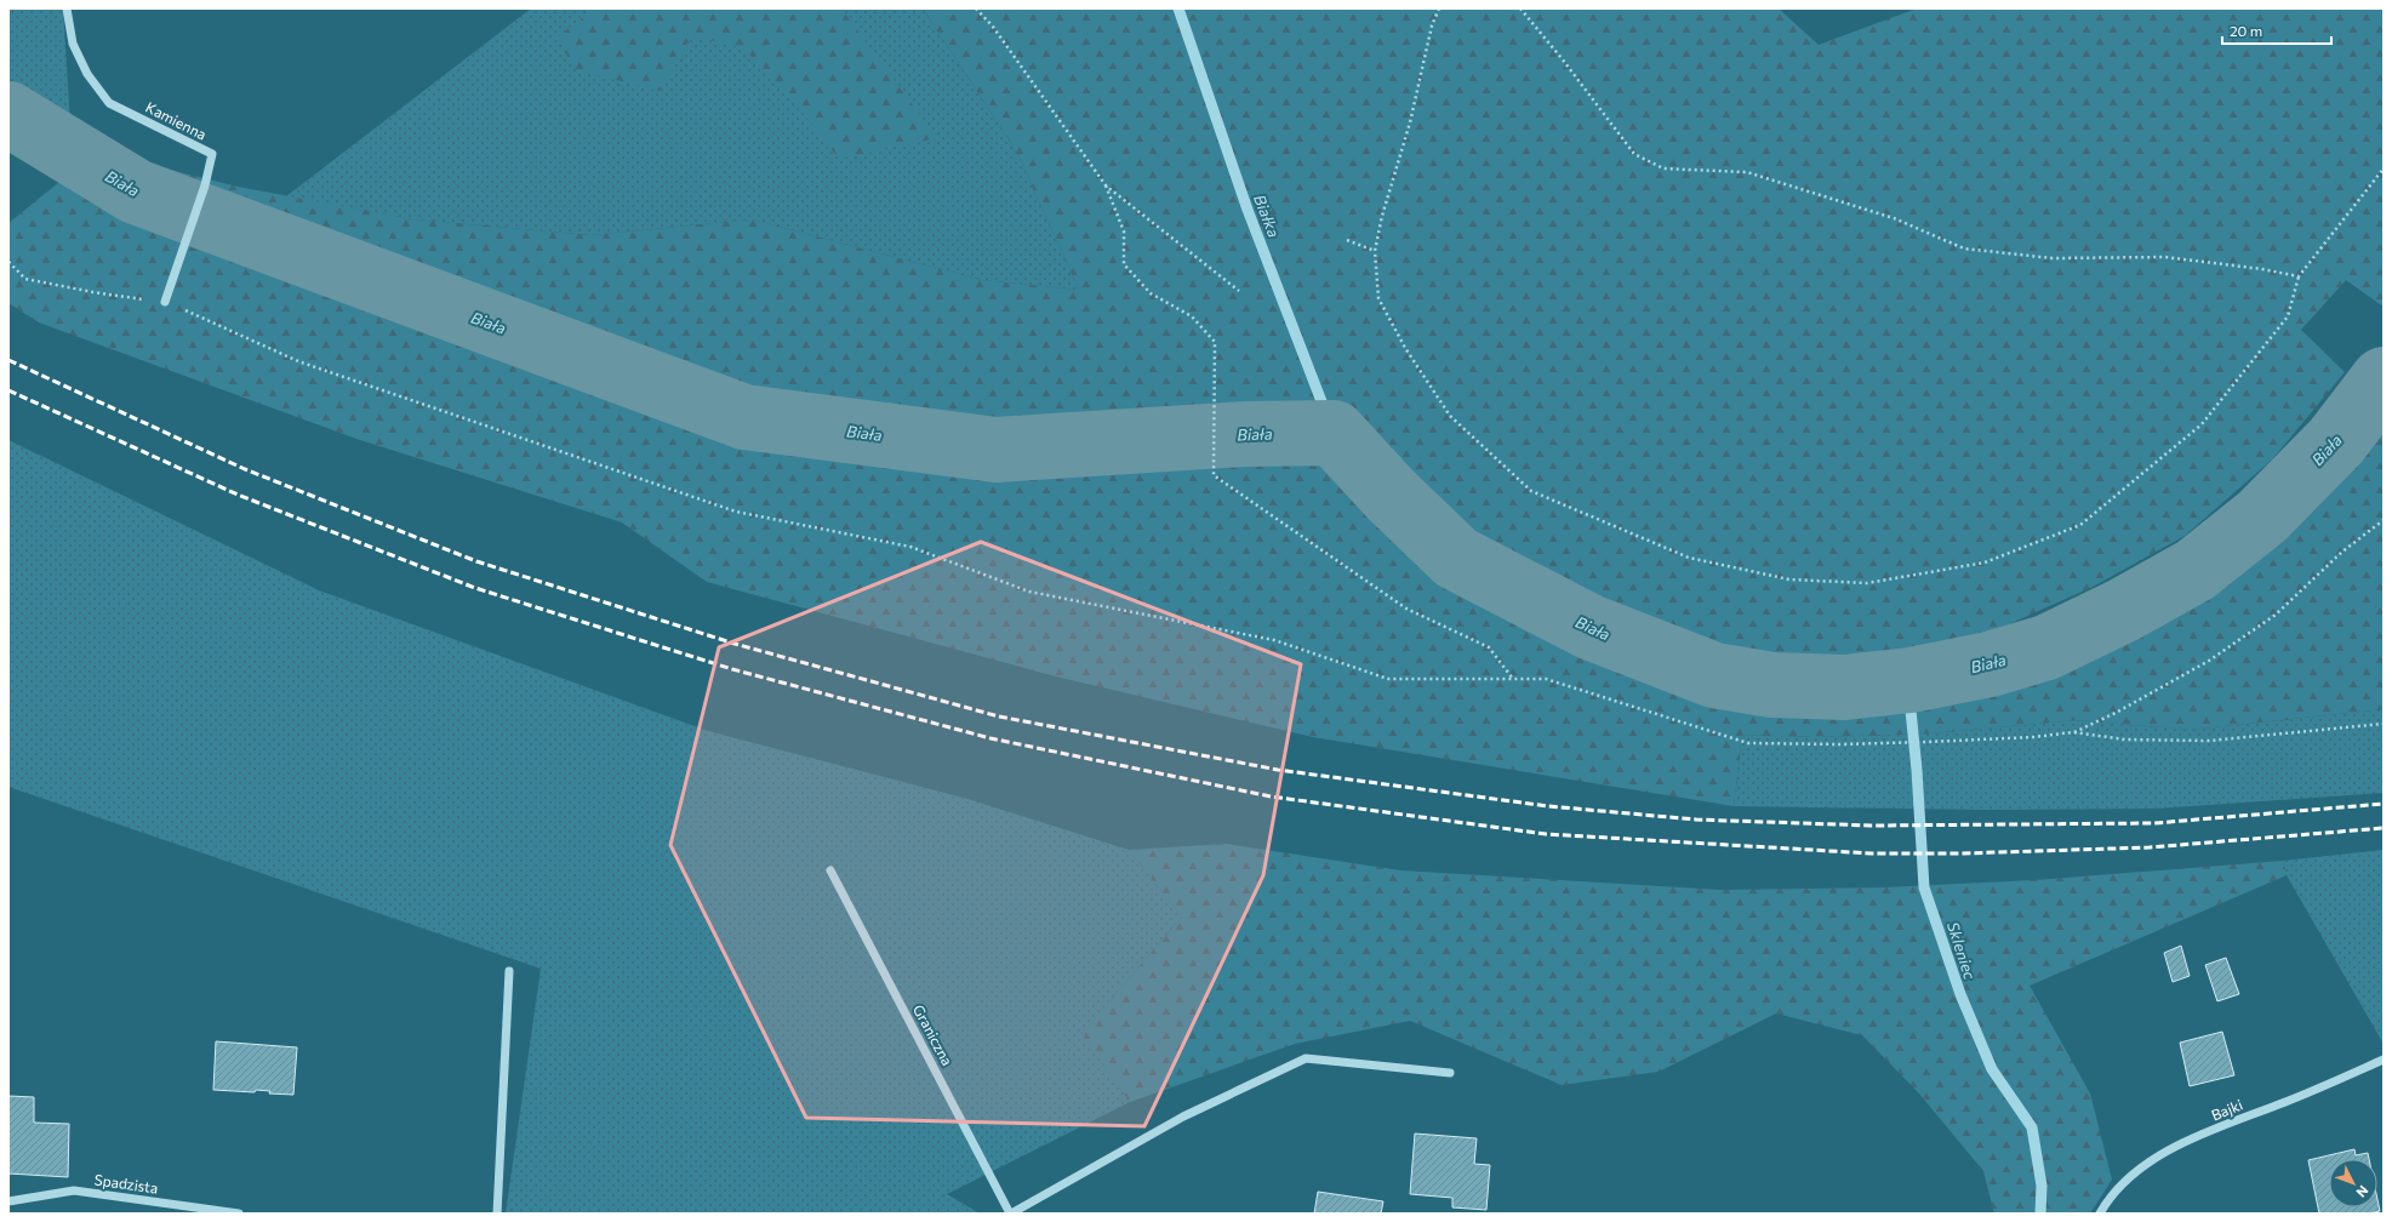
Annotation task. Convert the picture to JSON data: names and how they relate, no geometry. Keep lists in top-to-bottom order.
{
  "streets": {
    "street": [
      "Kamienna",
      "Graniczna",
      "Bajki",
      "Spadzista"
    ]
  },
  "water": ["Biała", "Białka", "Skleniec"],
  "scale_bar": "20 m",
  "north": "bottom right"
}
